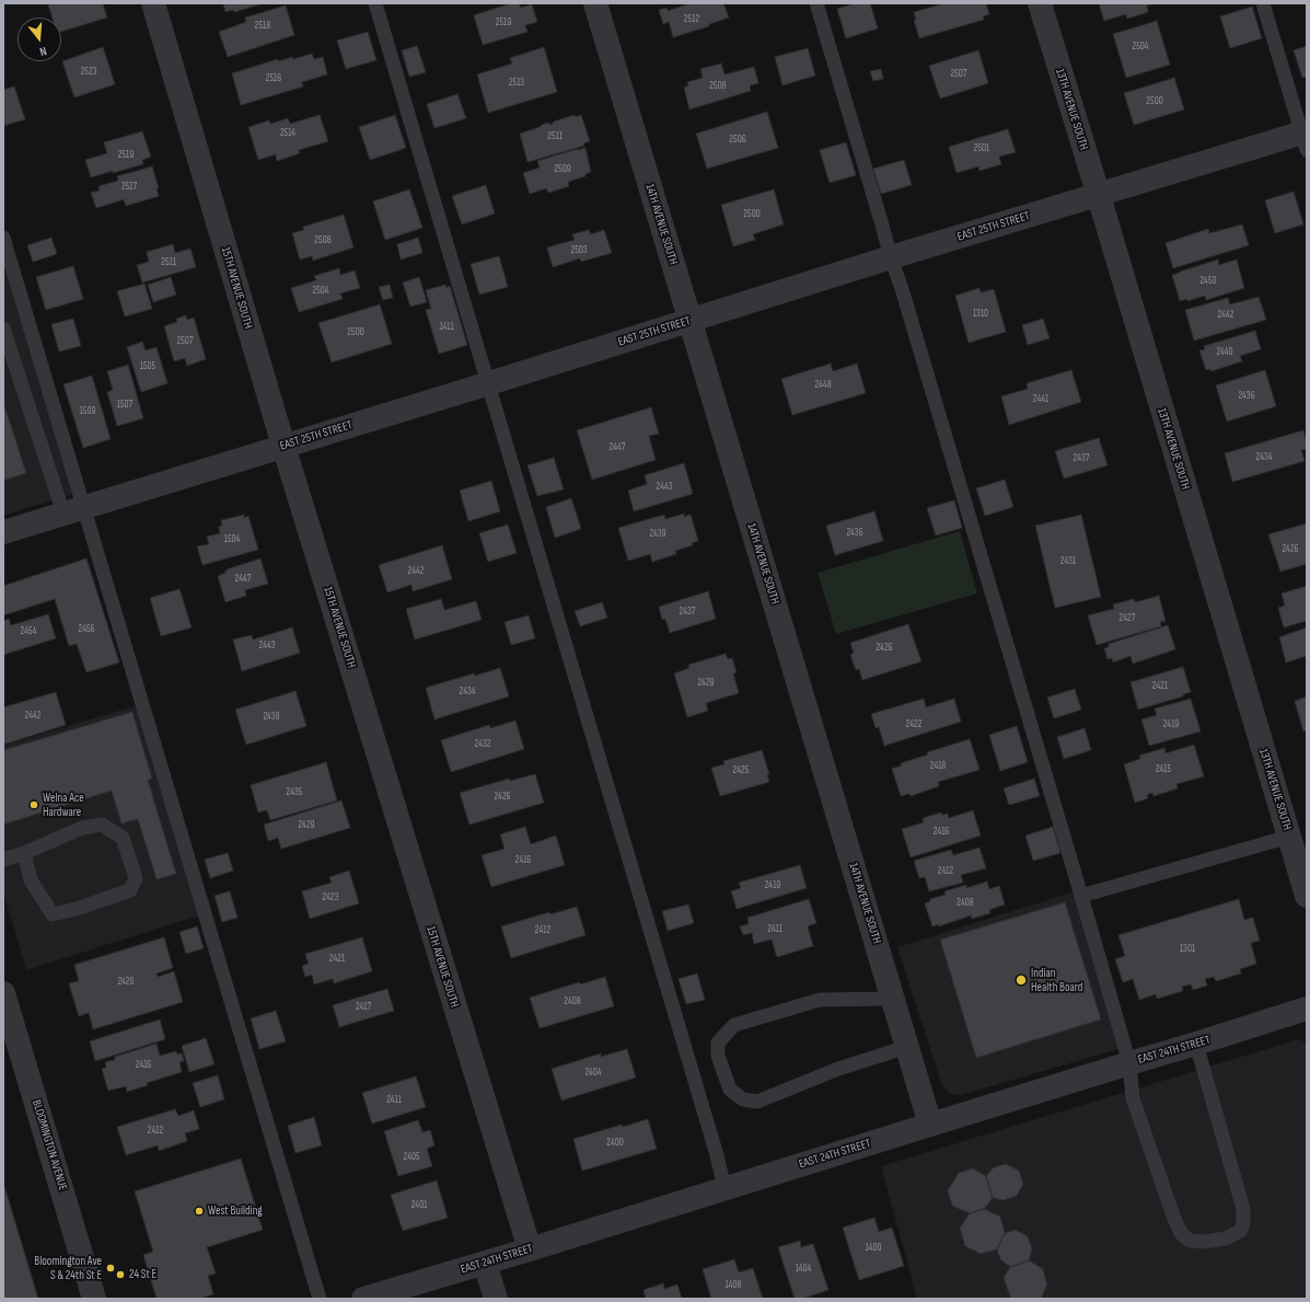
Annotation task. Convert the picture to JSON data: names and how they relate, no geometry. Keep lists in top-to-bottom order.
{
  "streets": {
    "street": [
      "13TH AVENUE SOUTH",
      "14TH AVENUE SOUTH",
      "EAST 25TH STREET",
      "15TH AVENUE SOUTH",
      "EAST 24TH STREET",
      "BLOOMINGTON AVENUE"
    ]
  },
  "crossings": [
    ["13TH AVENUE SOUTH", "EAST 25TH STREET"],
    ["14TH AVENUE SOUTH", "EAST 25TH STREET"],
    ["14TH AVENUE SOUTH", "EAST 24TH STREET"],
    ["EAST 25TH STREET", "15TH AVENUE SOUTH"],
    ["15TH AVENUE SOUTH", "EAST 24TH STREET"]
  ],
  "places": [
    "Welna Ace Hardware",
    "Indian Health Board",
    "West Building",
    "Bloomington Ave S & 24th St E",
    "24 St E"
  ],
  "house_numbers": [
    "2512",
    "2519",
    "2518",
    "2504",
    "2523",
    "2507",
    "2516",
    "2513",
    "2508",
    "2500",
    "2514",
    "2511",
    "2506",
    "2501",
    "2519",
    "2509",
    "2517",
    "2500",
    "2508",
    "2503",
    "2511",
    "2450",
    "2504",
    "1310",
    "2442",
    "1411",
    "2500",
    "2507",
    "2440",
    "1505",
    "2448",
    "2436",
    "2441",
    "1507",
    "1509",
    "2447",
    "2434",
    "2437",
    "2443",
    "2436",
    "2439",
    "1504",
    "2426",
    "2431",
    "2442",
    "2447",
    "2437",
    "2427",
    "2456",
    "2454",
    "2443",
    "2426",
    "2429",
    "2421",
    "2434",
    "2442",
    "2439",
    "2422",
    "2419",
    "2432",
    "2418",
    "2415",
    "2425",
    "2435",
    "2426",
    "2429",
    "2416",
    "2416",
    "2412",
    "2419",
    "2423",
    "2408",
    "2411",
    "2412",
    "1301",
    "2421",
    "2420",
    "2408",
    "2417",
    "2416",
    "2404",
    "2411",
    "2412",
    "2400",
    "2405",
    "2401",
    "1400",
    "1404",
    "1408"
  ],
  "north": "bottom"
}
